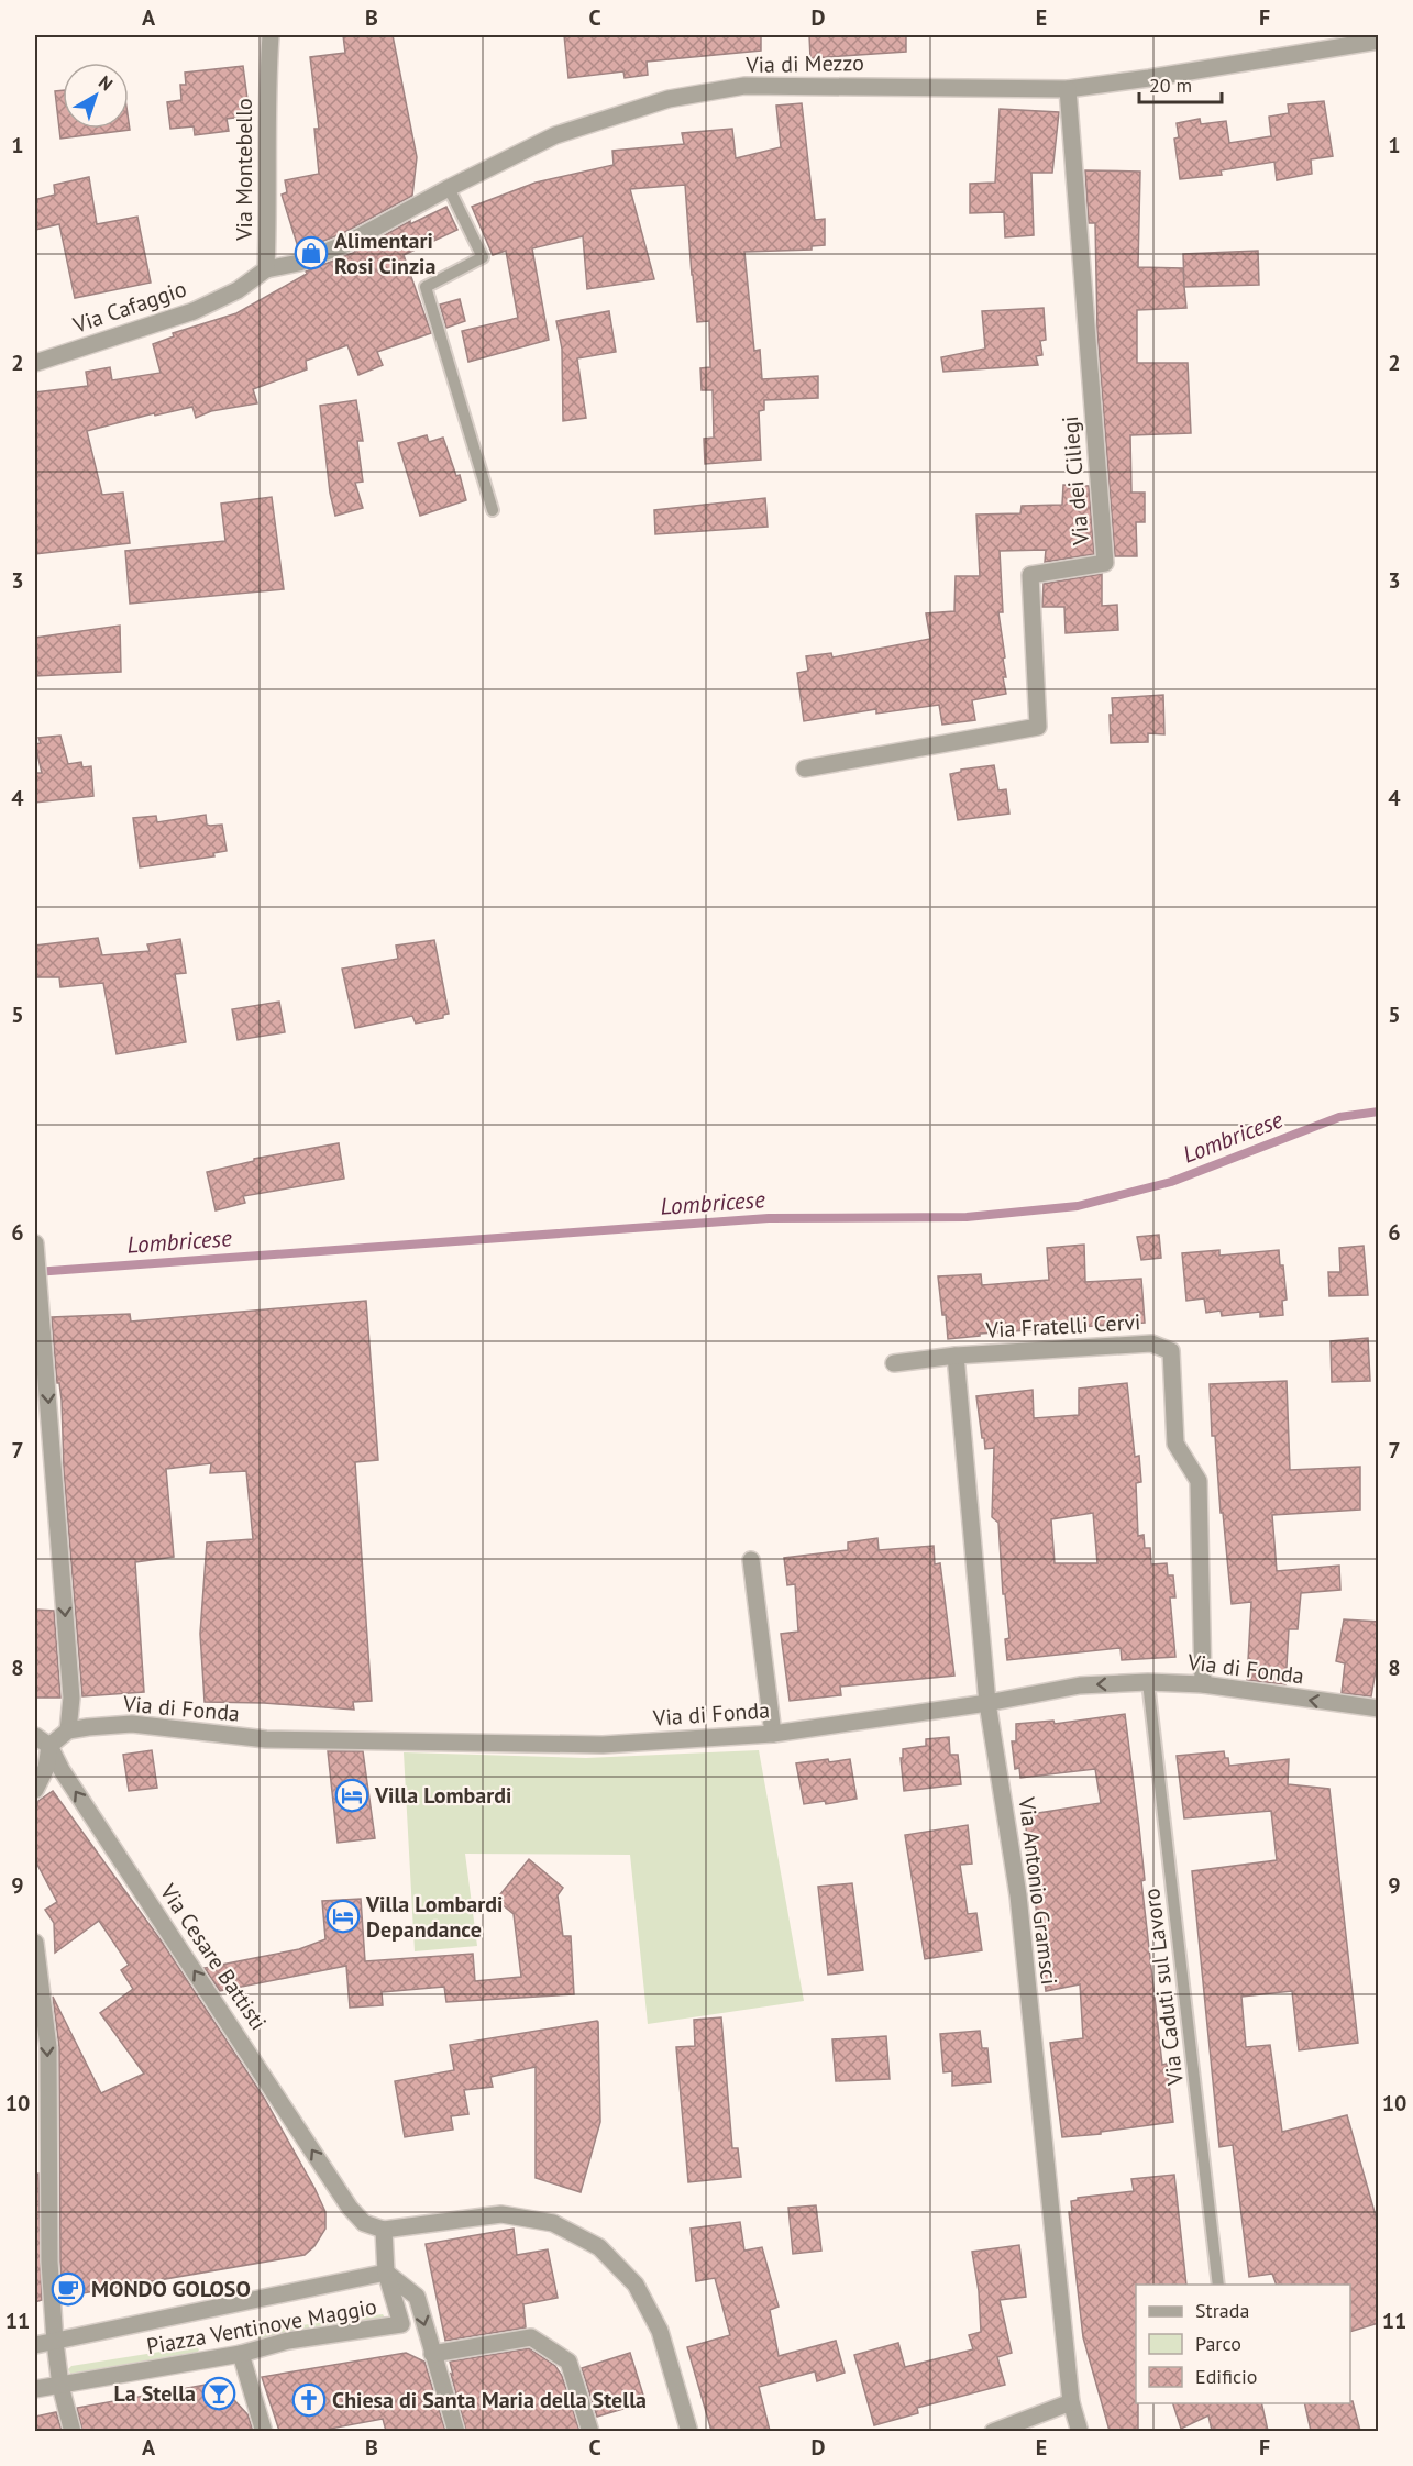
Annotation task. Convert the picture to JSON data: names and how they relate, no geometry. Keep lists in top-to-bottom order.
{
  "streets": {
    "street": [
      "Via di Mezzo",
      "Via Montebello",
      "Via Cafaggio",
      "Via dei Ciliegi",
      "Via Fratelli Cervi",
      "Via di Fonda",
      "Via Antonio Gramsci",
      "Via Cesare Battisti",
      "Piazza Ventinove Maggio"
    ],
    "lane": ["Via Caduti sul Lavoro"]
  },
  "crossings": [
    ["Via di Mezzo", "Via Montebello"],
    ["Via di Mezzo", "Via dei Ciliegi"],
    ["Via Montebello", "Via Cafaggio"],
    ["Via Fratelli Cervi", "Via di Fonda"],
    ["Via Fratelli Cervi", "Via Antonio Gramsci"],
    ["Via di Fonda", "Via Antonio Gramsci"],
    ["Via di Fonda", "Via Caduti sul Lavoro"]
  ],
  "one_way": ["Via Cesare Battisti"],
  "water": ["Lombricese"],
  "places": {
    "shop": ["Alimentari Rosi Cinzia"],
    "hotel": ["Villa Lombardi", "Villa Lombardi Depandance"],
    "cafe": ["MONDO GOLOSO"],
    "bar": ["La Stella"],
    "church": ["Chiesa di Santa Maria della Stella"]
  },
  "legend": ["Strada", "Parco", "Edificio"],
  "scale_bar": "20 m",
  "north": "top right",
  "grid": {
    "columns": [
      "A",
      "B",
      "C",
      "D",
      "E",
      "F"
    ],
    "rows": [
      "1",
      "2",
      "3",
      "4",
      "5",
      "6",
      "7",
      "8",
      "9",
      "10",
      "11"
    ]
  }
}
